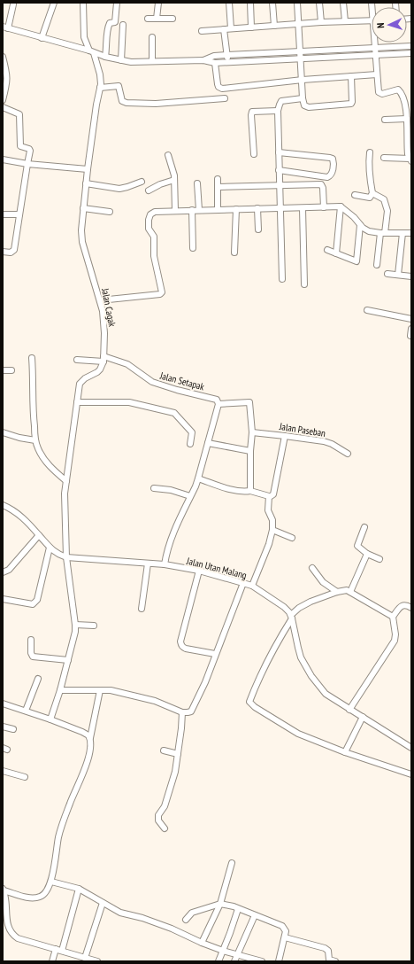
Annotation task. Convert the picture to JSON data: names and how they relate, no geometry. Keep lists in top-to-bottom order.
{
  "streets": {
    "street": [
      "Jalan Cagak",
      "Jalan Setapak",
      "Jalan Paseban",
      "Jalan Utan Malang"
    ]
  },
  "crossings": [
    ["Jalan Cagak", "Jalan Setapak"]
  ],
  "north": "left"
}
